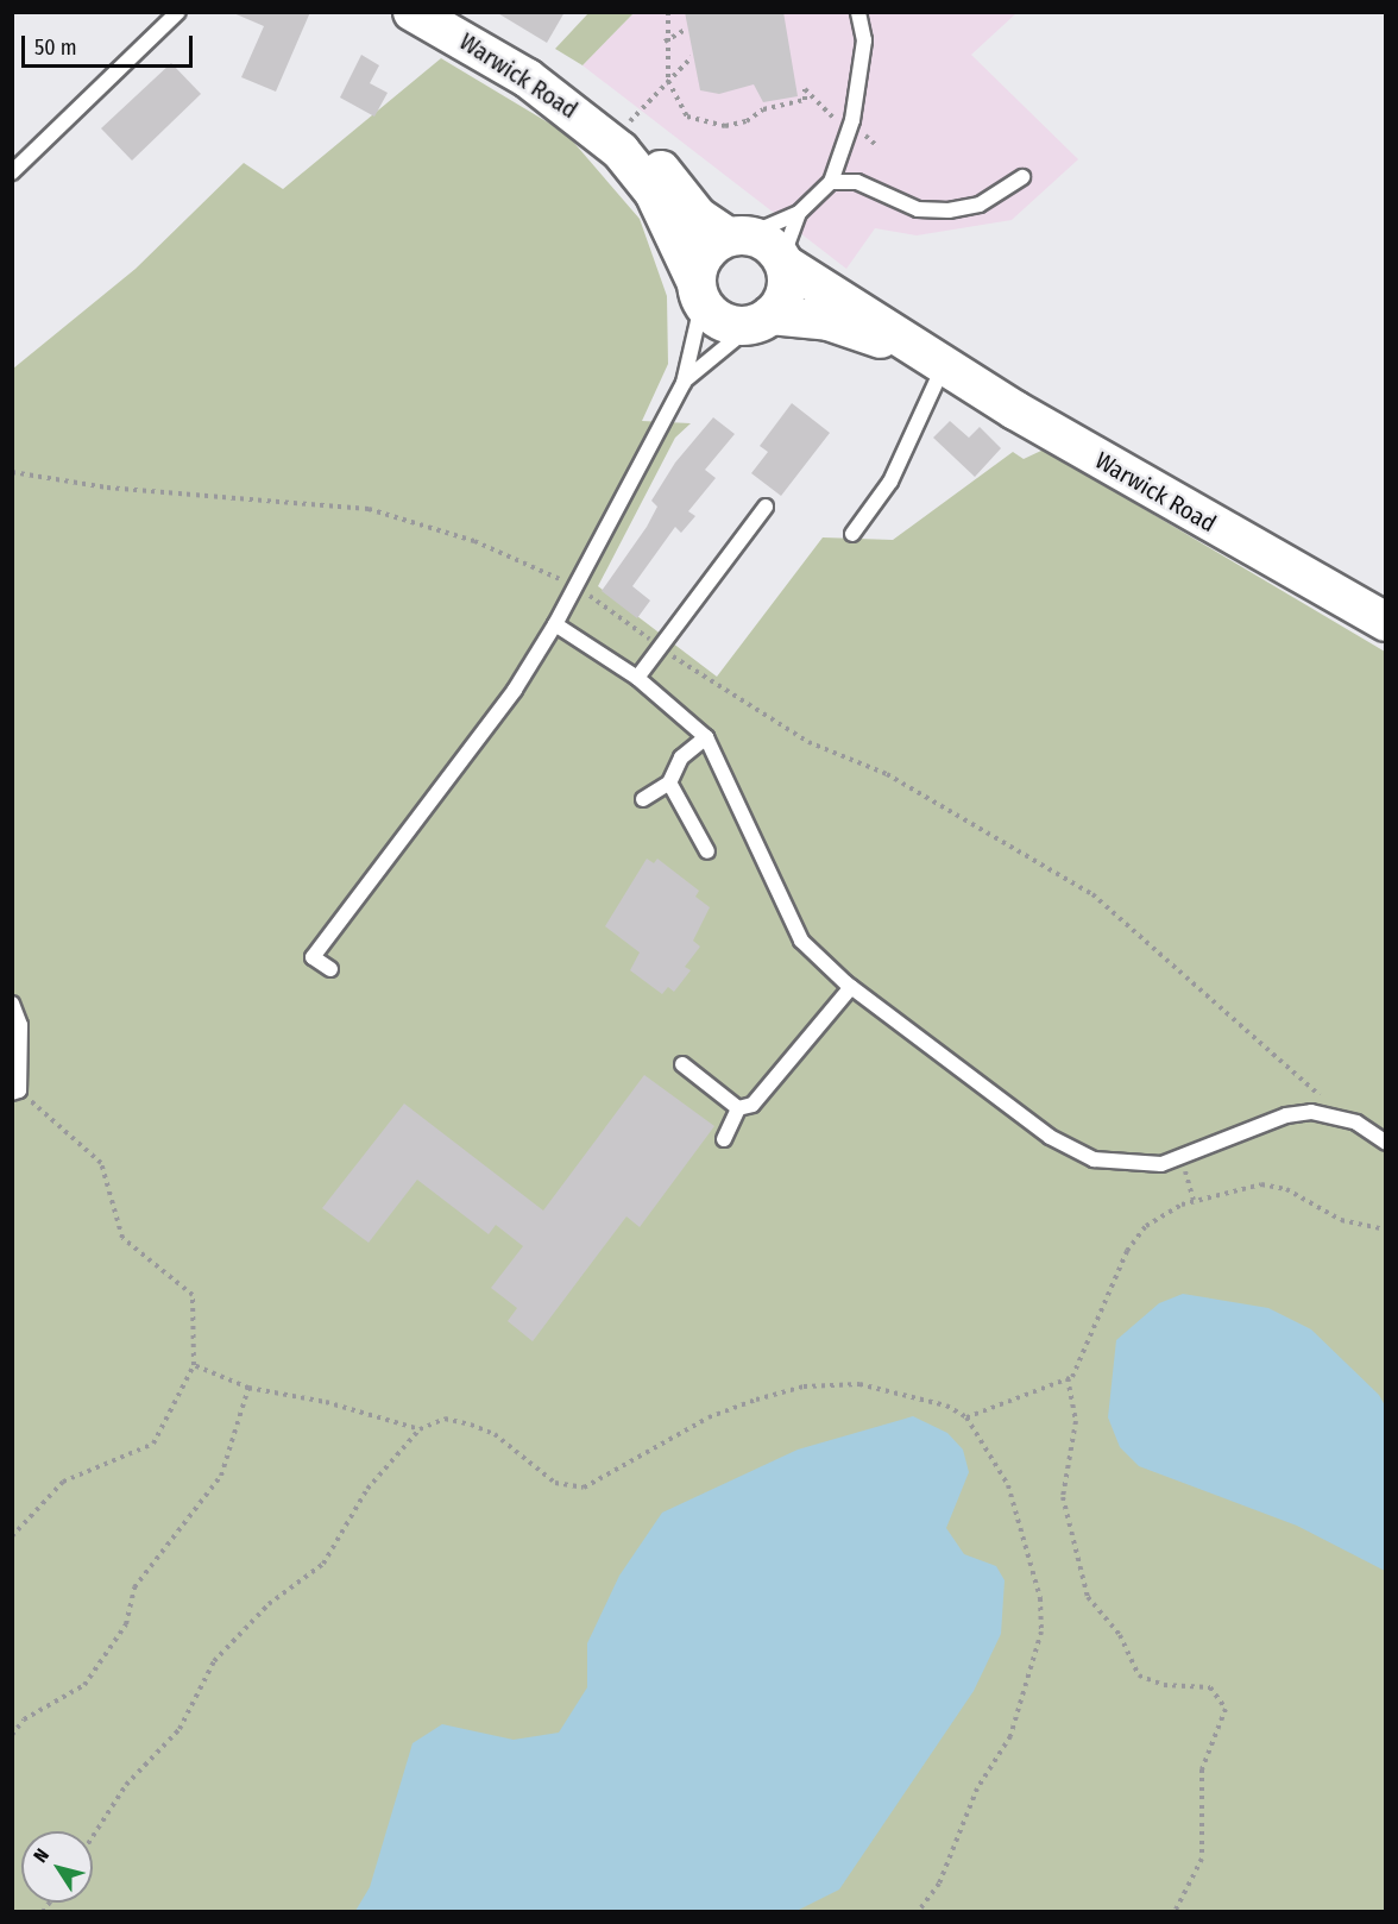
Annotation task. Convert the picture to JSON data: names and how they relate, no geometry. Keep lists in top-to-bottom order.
{
  "streets": {
    "street": ["Warwick Road"]
  },
  "scale_bar": "50 m",
  "north": "top left"
}
